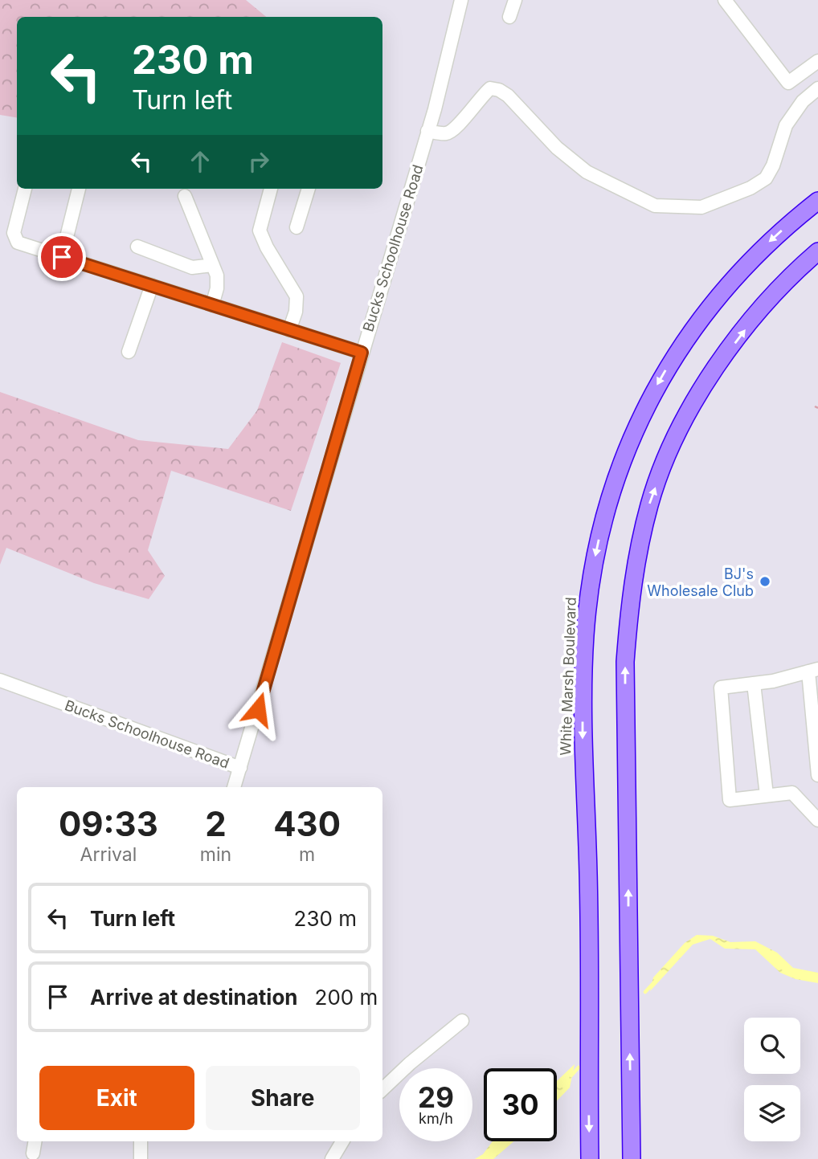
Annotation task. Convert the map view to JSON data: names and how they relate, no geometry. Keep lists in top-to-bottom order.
{
  "streets": {
    "highway": ["White Marsh Boulevard"],
    "street": ["Bucks Schoolhouse Road"]
  },
  "places": ["BJ's Wholesale Club"],
  "page": {
    "turn": ["230 m", "Turn left"],
    "eta": [
      "09:33",
      "Arrival",
      "2",
      "min",
      "430",
      "m"
    ],
    "list": [
      {
        "name": "Turn left",
        "value": "230 m"
      },
      {
        "name": "Arrive at destination",
        "value": "200 m"
      }
    ],
    "buttons": ["Exit", "Share"],
    "speed": "29 km/h",
    "limit": "30"
  }
}
